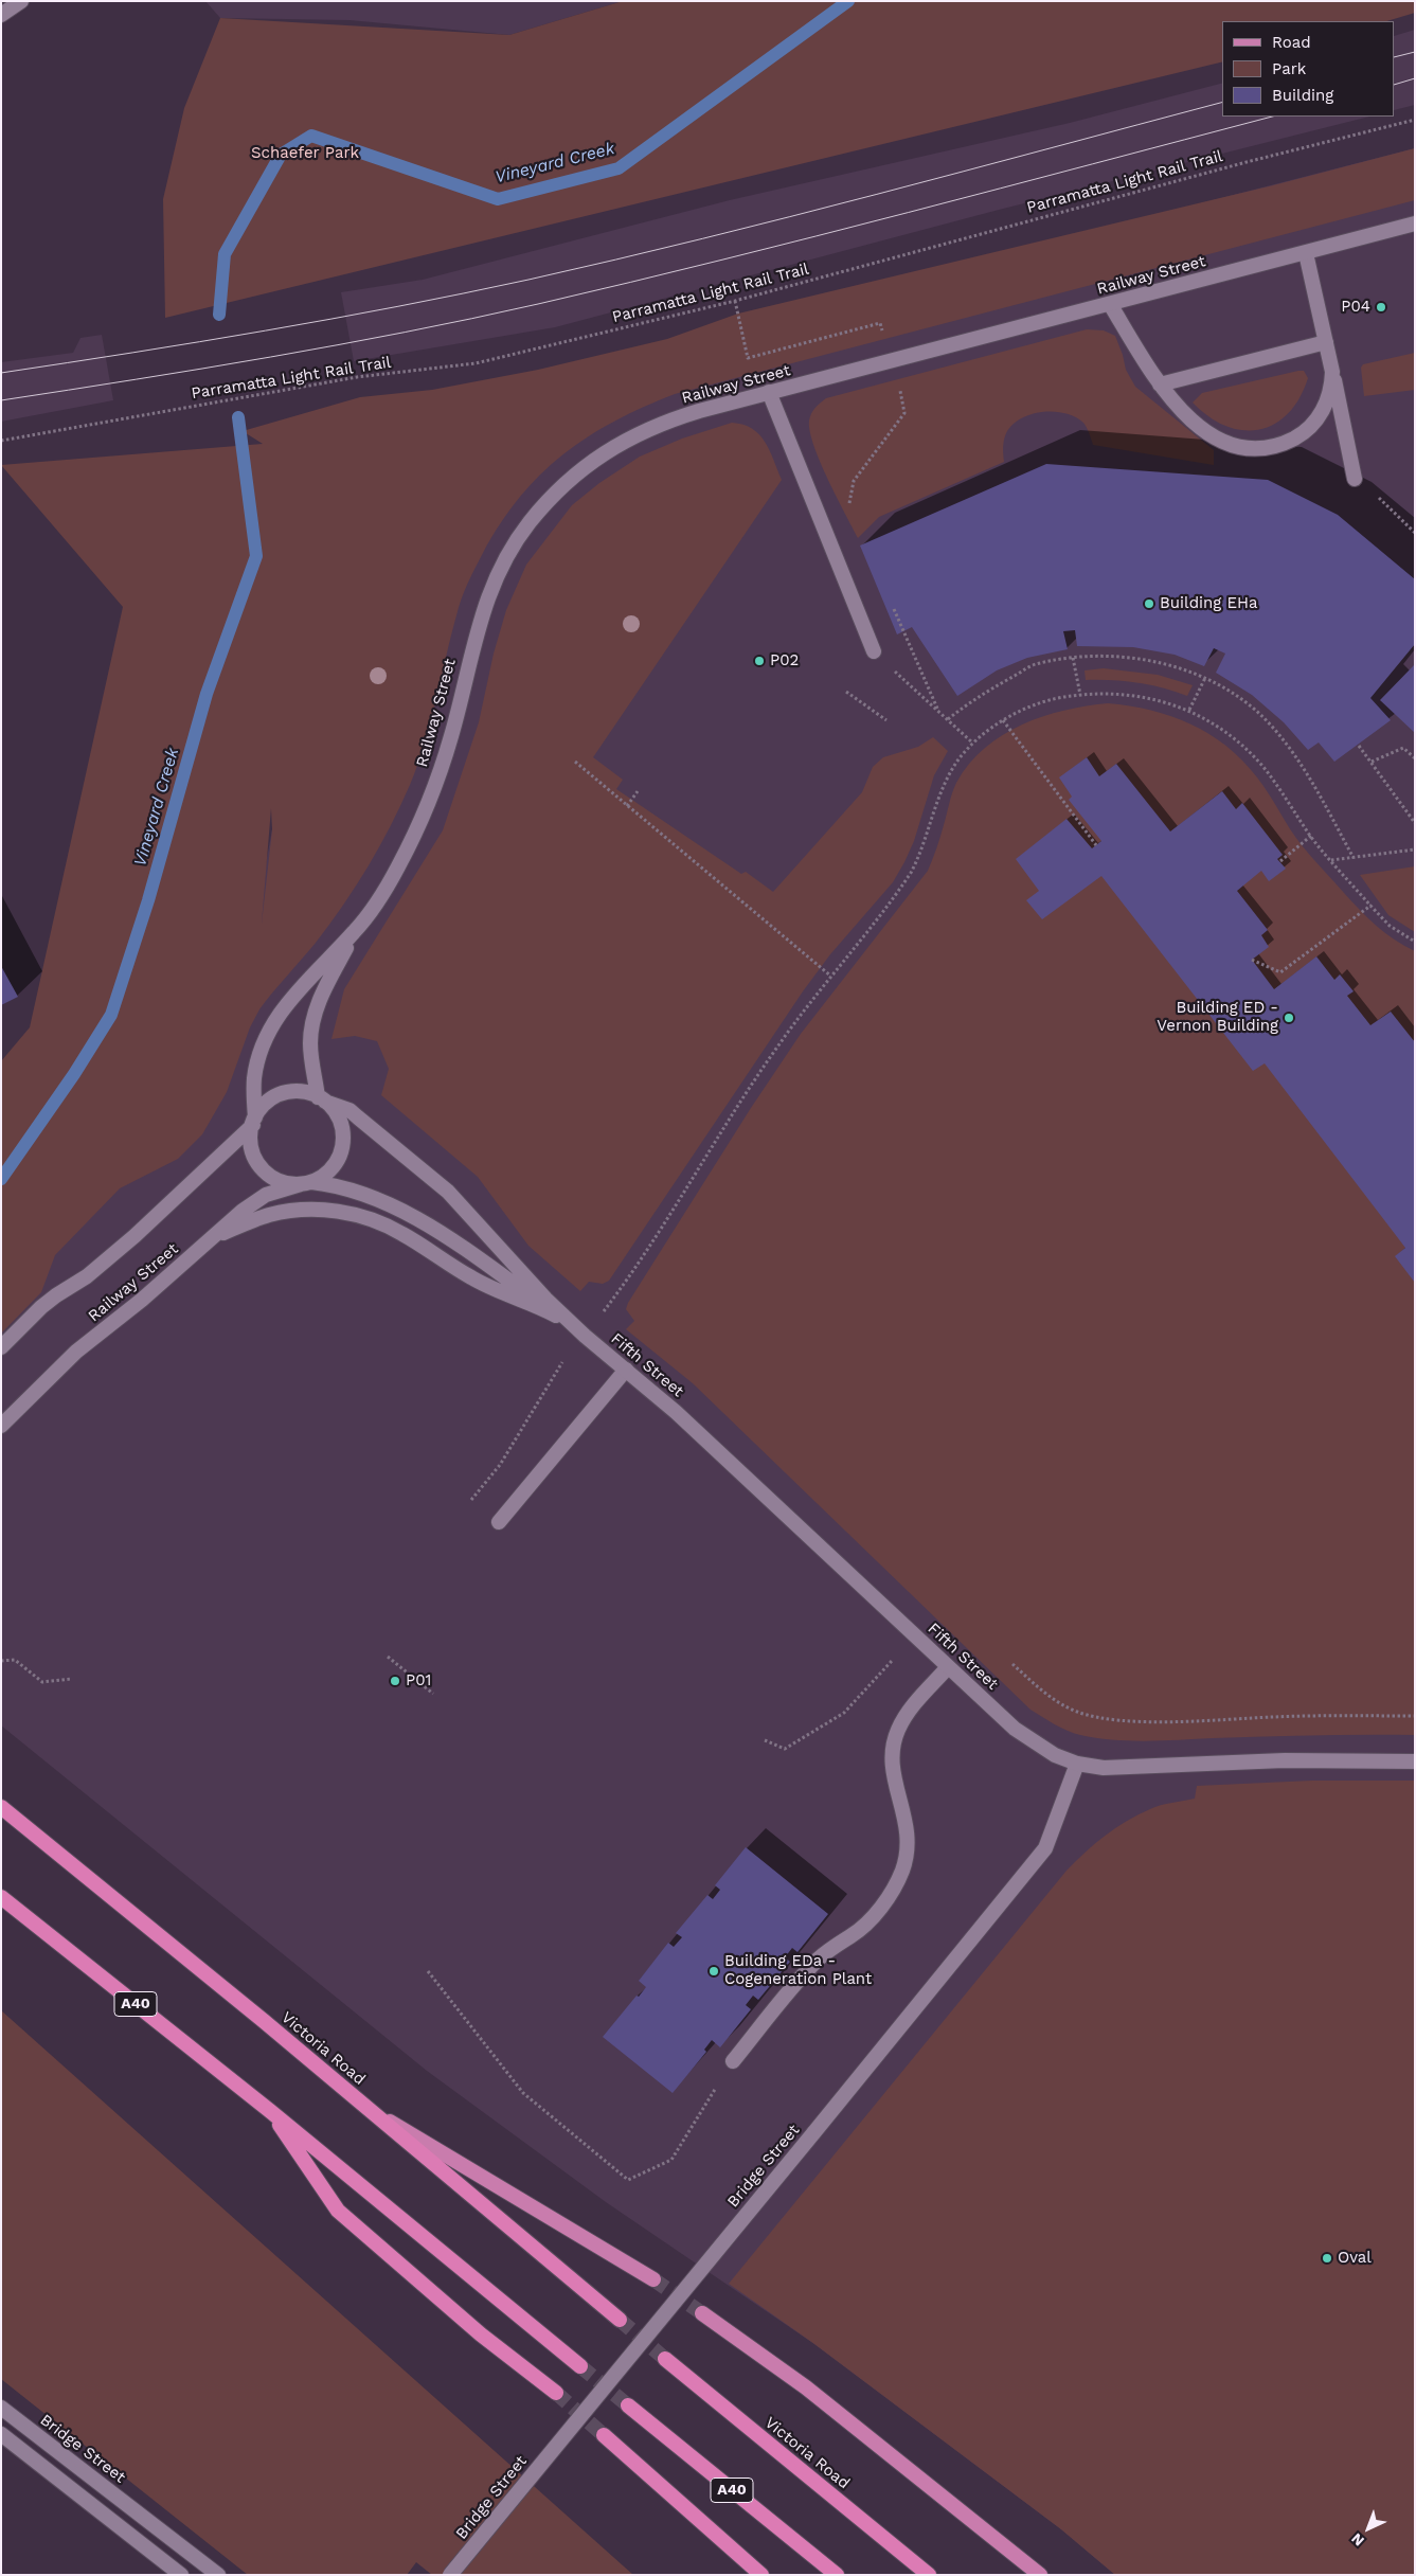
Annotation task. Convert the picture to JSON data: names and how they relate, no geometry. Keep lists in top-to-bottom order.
{
  "streets": {
    "highway": ["A40", "Victoria Road"],
    "street": ["Railway Street", "Fifth Street", "Bridge Street"],
    "path": ["Parramatta Light Rail Trail"]
  },
  "crossings": [
    ["Railway Street", "Fifth Street"],
    ["Fifth Street", "Bridge Street"]
  ],
  "water": ["Vineyard Creek"],
  "parks": ["Schaefer Park"],
  "places": [
    "P04",
    "Building EHa",
    "P02",
    "Building ED - Vernon Building",
    "P01",
    "Building EDa - Cogeneration Plant",
    "Oval"
  ],
  "legend": ["Road", "Park", "Building"],
  "north": "bottom left"
}
